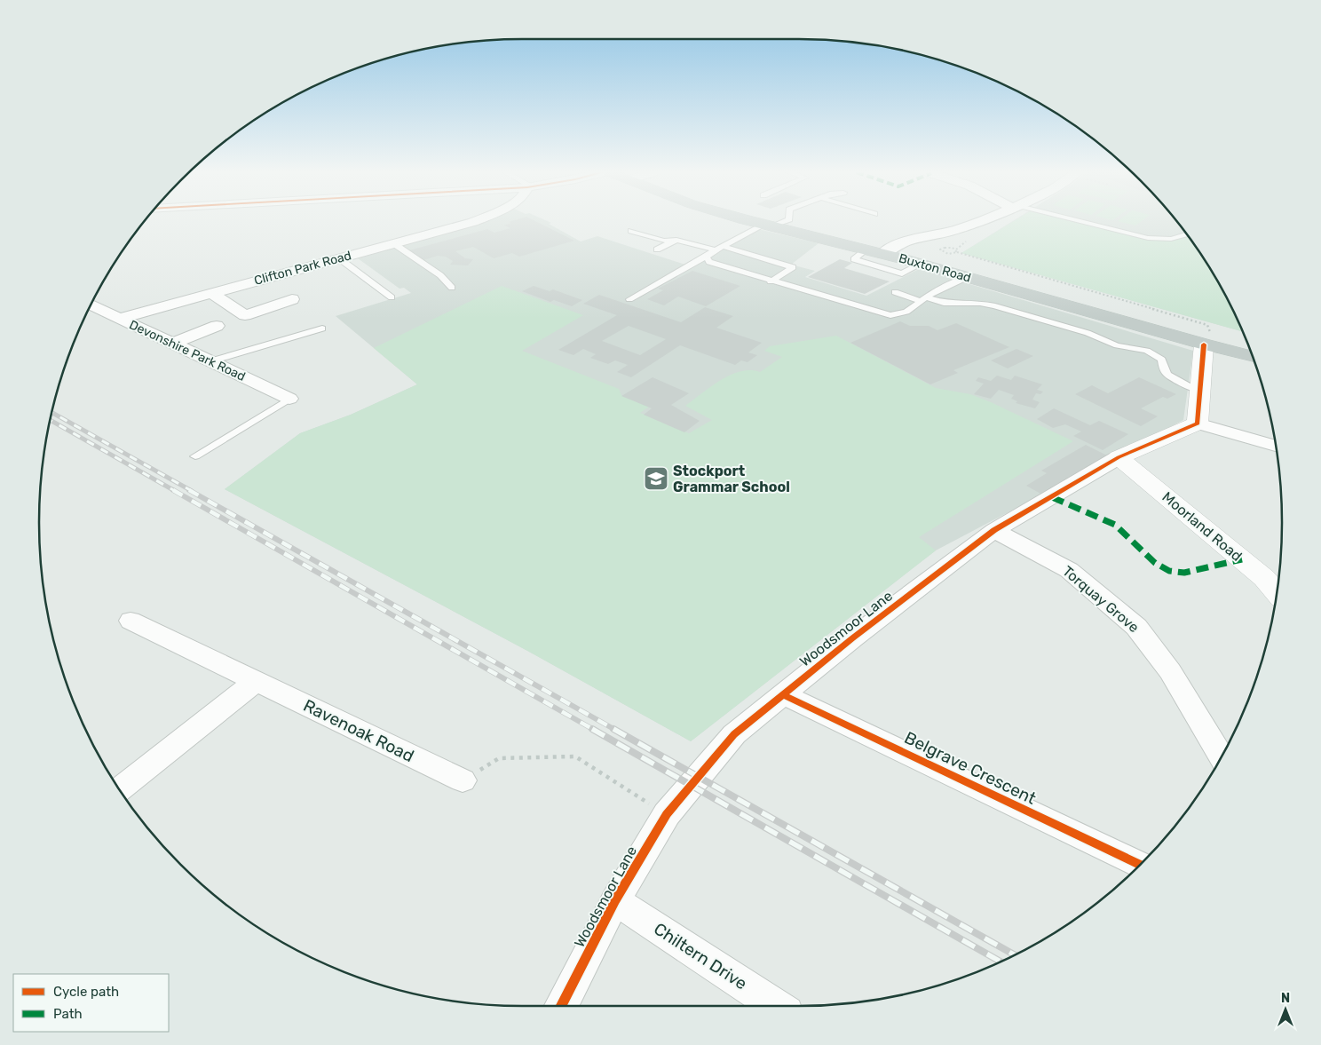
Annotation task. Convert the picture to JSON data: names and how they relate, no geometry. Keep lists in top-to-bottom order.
{
  "streets": {
    "highway": ["Buxton Road"],
    "street": [
      "Clifton Park Road",
      "Devonshire Park Road",
      "Moorland Road",
      "Torquay Grove",
      "Woodsmoor Lane",
      "Ravenoak Road",
      "Belgrave Crescent",
      "Chiltern Drive"
    ]
  },
  "crossings": [
    ["Clifton Park Road", "Devonshire Park Road"],
    ["Moorland Road", "Woodsmoor Lane"],
    ["Torquay Grove", "Woodsmoor Lane"],
    ["Woodsmoor Lane", "Belgrave Crescent"],
    ["Woodsmoor Lane", "Chiltern Drive"]
  ],
  "places": {
    "school or university": ["Stockport Grammar School"]
  },
  "legend": ["Cycle path", "Path"],
  "north": "top"
}
